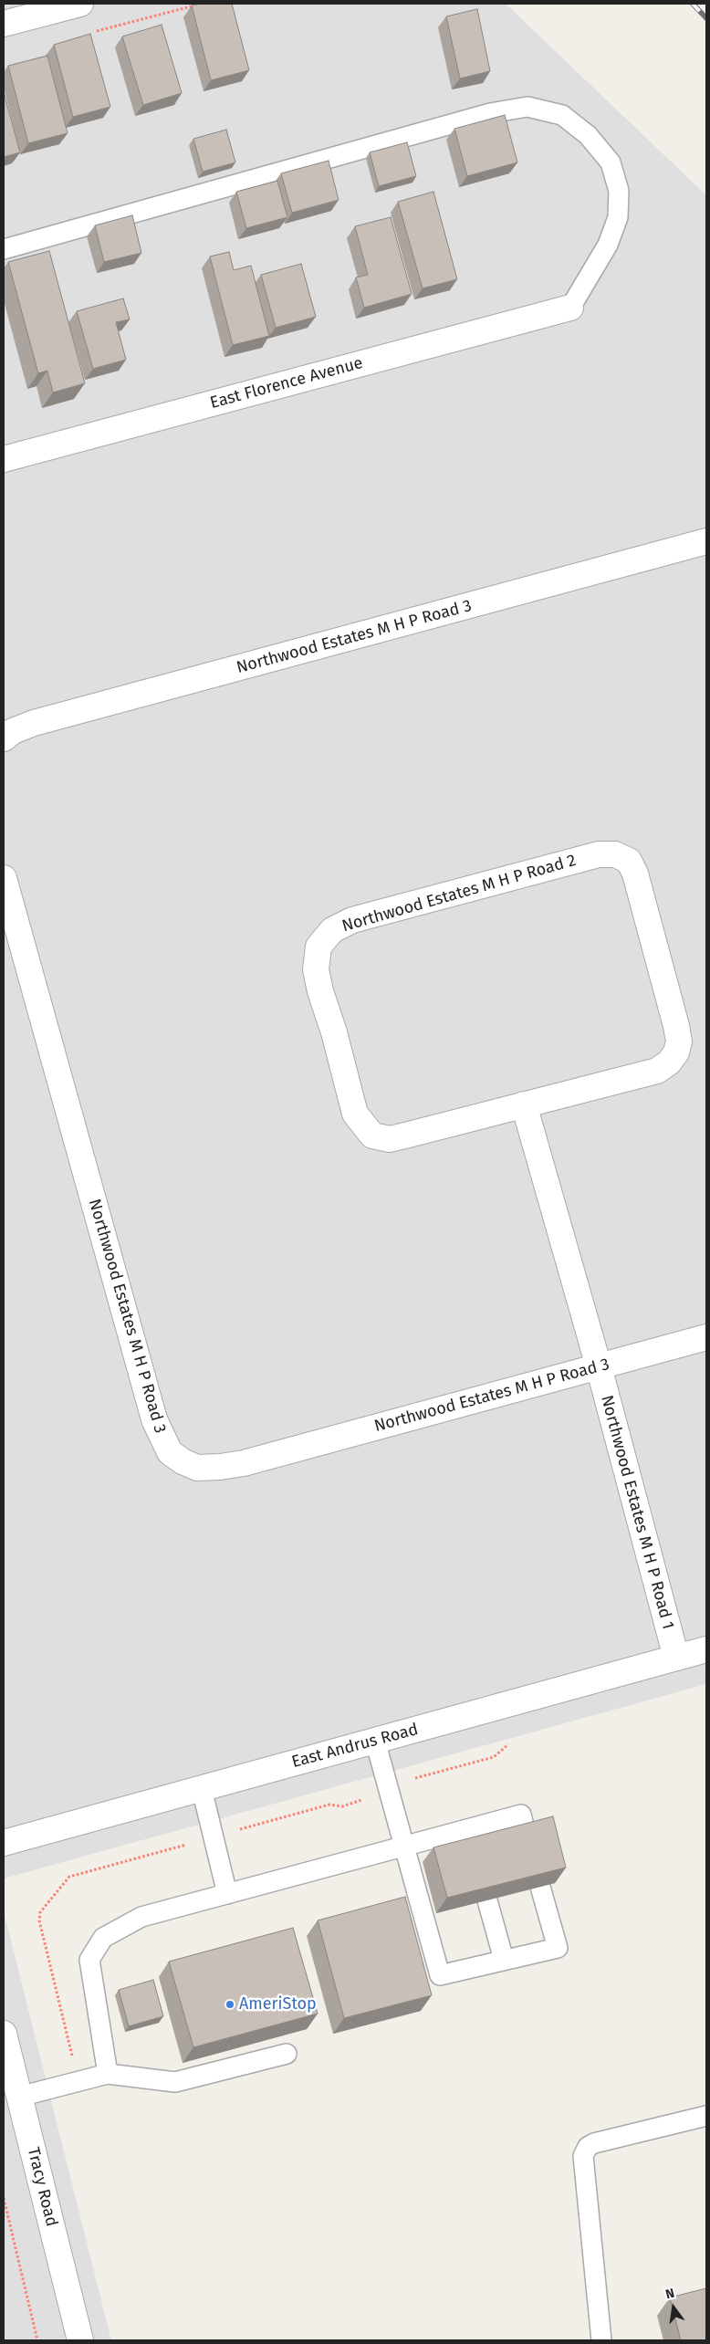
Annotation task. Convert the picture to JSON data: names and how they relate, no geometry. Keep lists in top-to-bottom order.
{
  "streets": {
    "street": [
      "East Florence Avenue",
      "Northwood Estates M H P Road 3",
      "Northwood Estates M H P Road 2",
      "Northwood Estates M H P Road 1",
      "East Andrus Road",
      "Tracy Road"
    ]
  },
  "crossings": [
    ["Northwood Estates M H P Road 3", "Northwood Estates M H P Road 1"],
    ["Northwood Estates M H P Road 2", "Northwood Estates M H P Road 1"],
    ["Northwood Estates M H P Road 1", "East Andrus Road"]
  ],
  "places": ["AmeriStop"],
  "north": "top"
}
